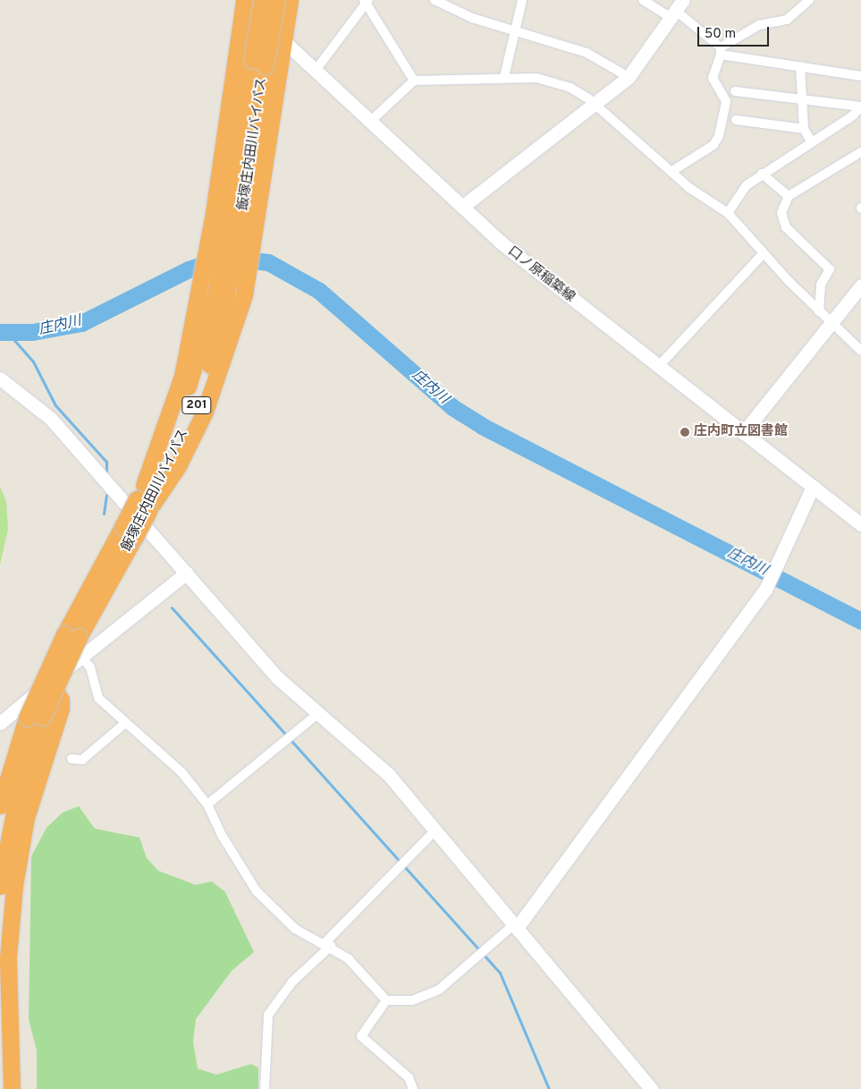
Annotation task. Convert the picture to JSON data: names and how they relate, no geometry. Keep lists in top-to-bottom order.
{
  "streets": {
    "highway": ["飯塚庄内田川バイパス", "201"],
    "street": ["口ノ原稲築線"]
  },
  "water": ["庄内川"],
  "places": ["庄内町立図書館"],
  "scale_bar": "50 m"
}
